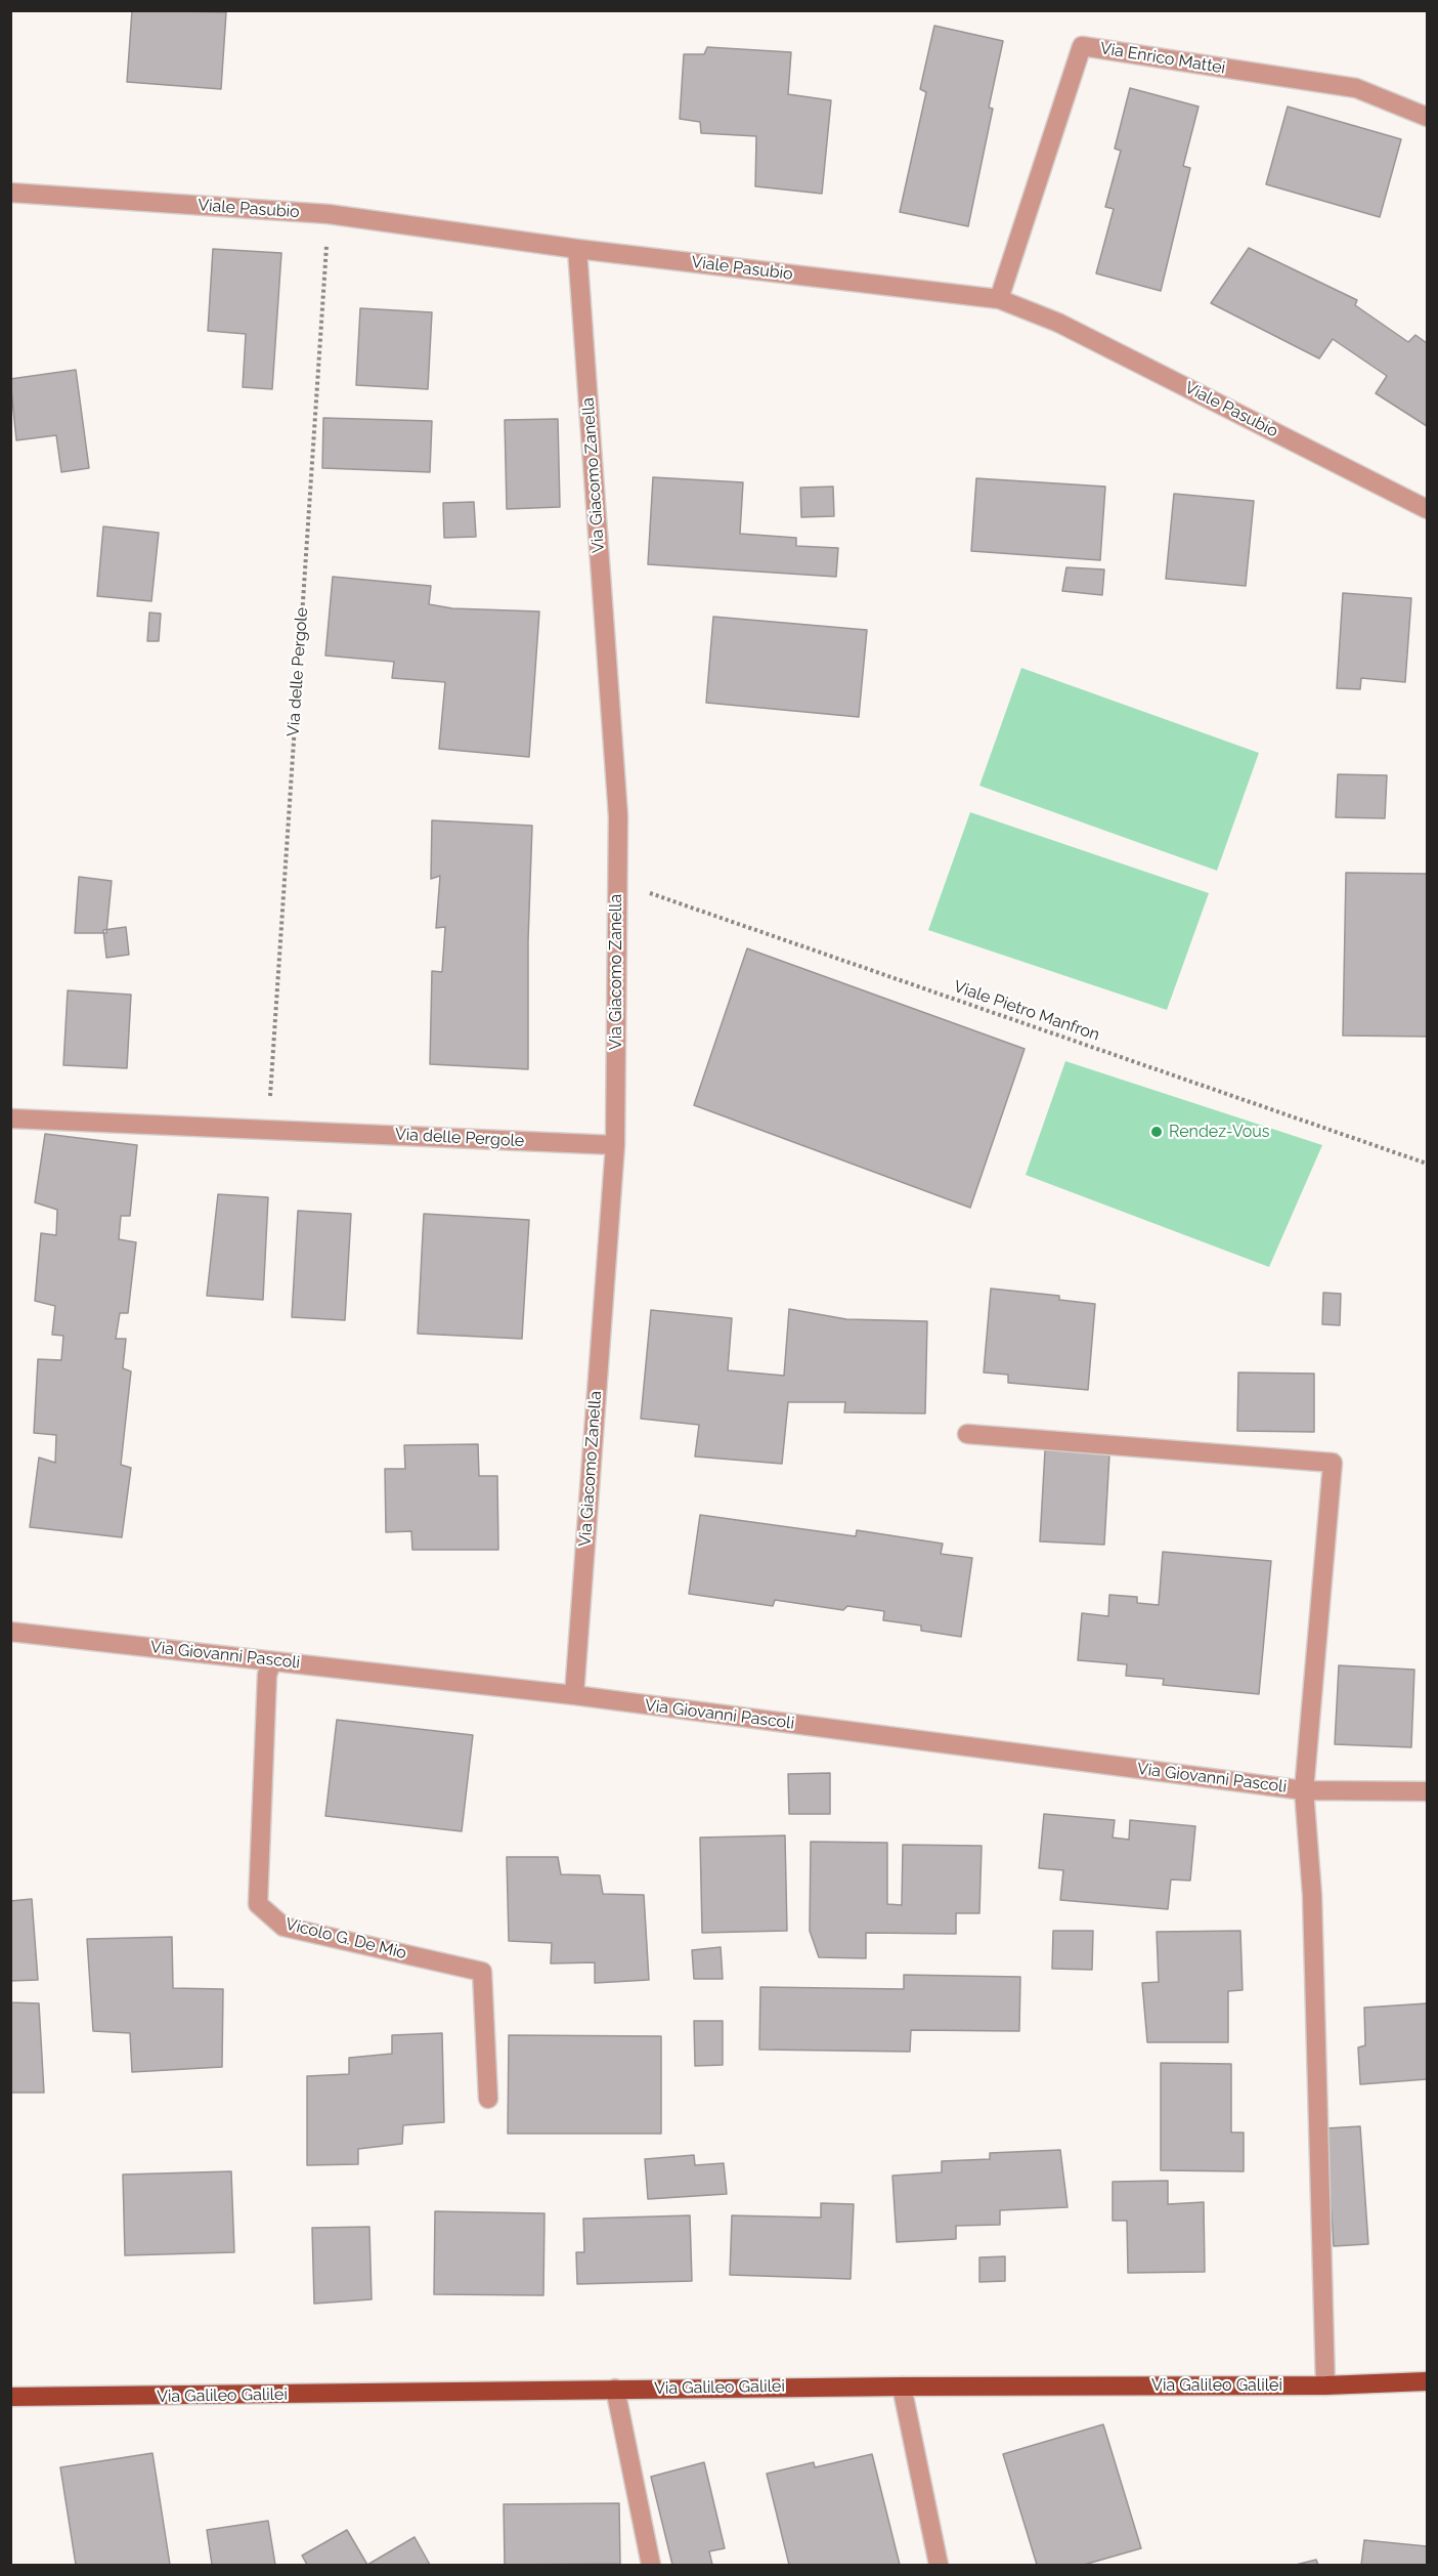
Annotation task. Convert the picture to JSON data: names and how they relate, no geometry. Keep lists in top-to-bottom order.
{
  "streets": {
    "main road": ["Via Galileo Galilei"],
    "street": [
      "Via Enrico Mattei",
      "Viale Pasubio",
      "Via Giacomo Zanella",
      "Via delle Pergole",
      "Via Giovanni Pascoli",
      "Vicolo G. De Mio"
    ],
    "path": ["Viale Pietro Manfron"]
  },
  "crossings": [
    ["Via Enrico Mattei", "Viale Pasubio"],
    ["Viale Pasubio", "Via Giacomo Zanella"],
    ["Viale Pasubio", "Via delle Pergole"],
    ["Via Giacomo Zanella", "Via delle Pergole"],
    ["Via Giacomo Zanella", "Viale Pietro Manfron"],
    ["Via Giacomo Zanella", "Via Giovanni Pascoli"],
    ["Via Giovanni Pascoli", "Vicolo G. De Mio"]
  ],
  "places": ["Rendez-Vous"]
}
